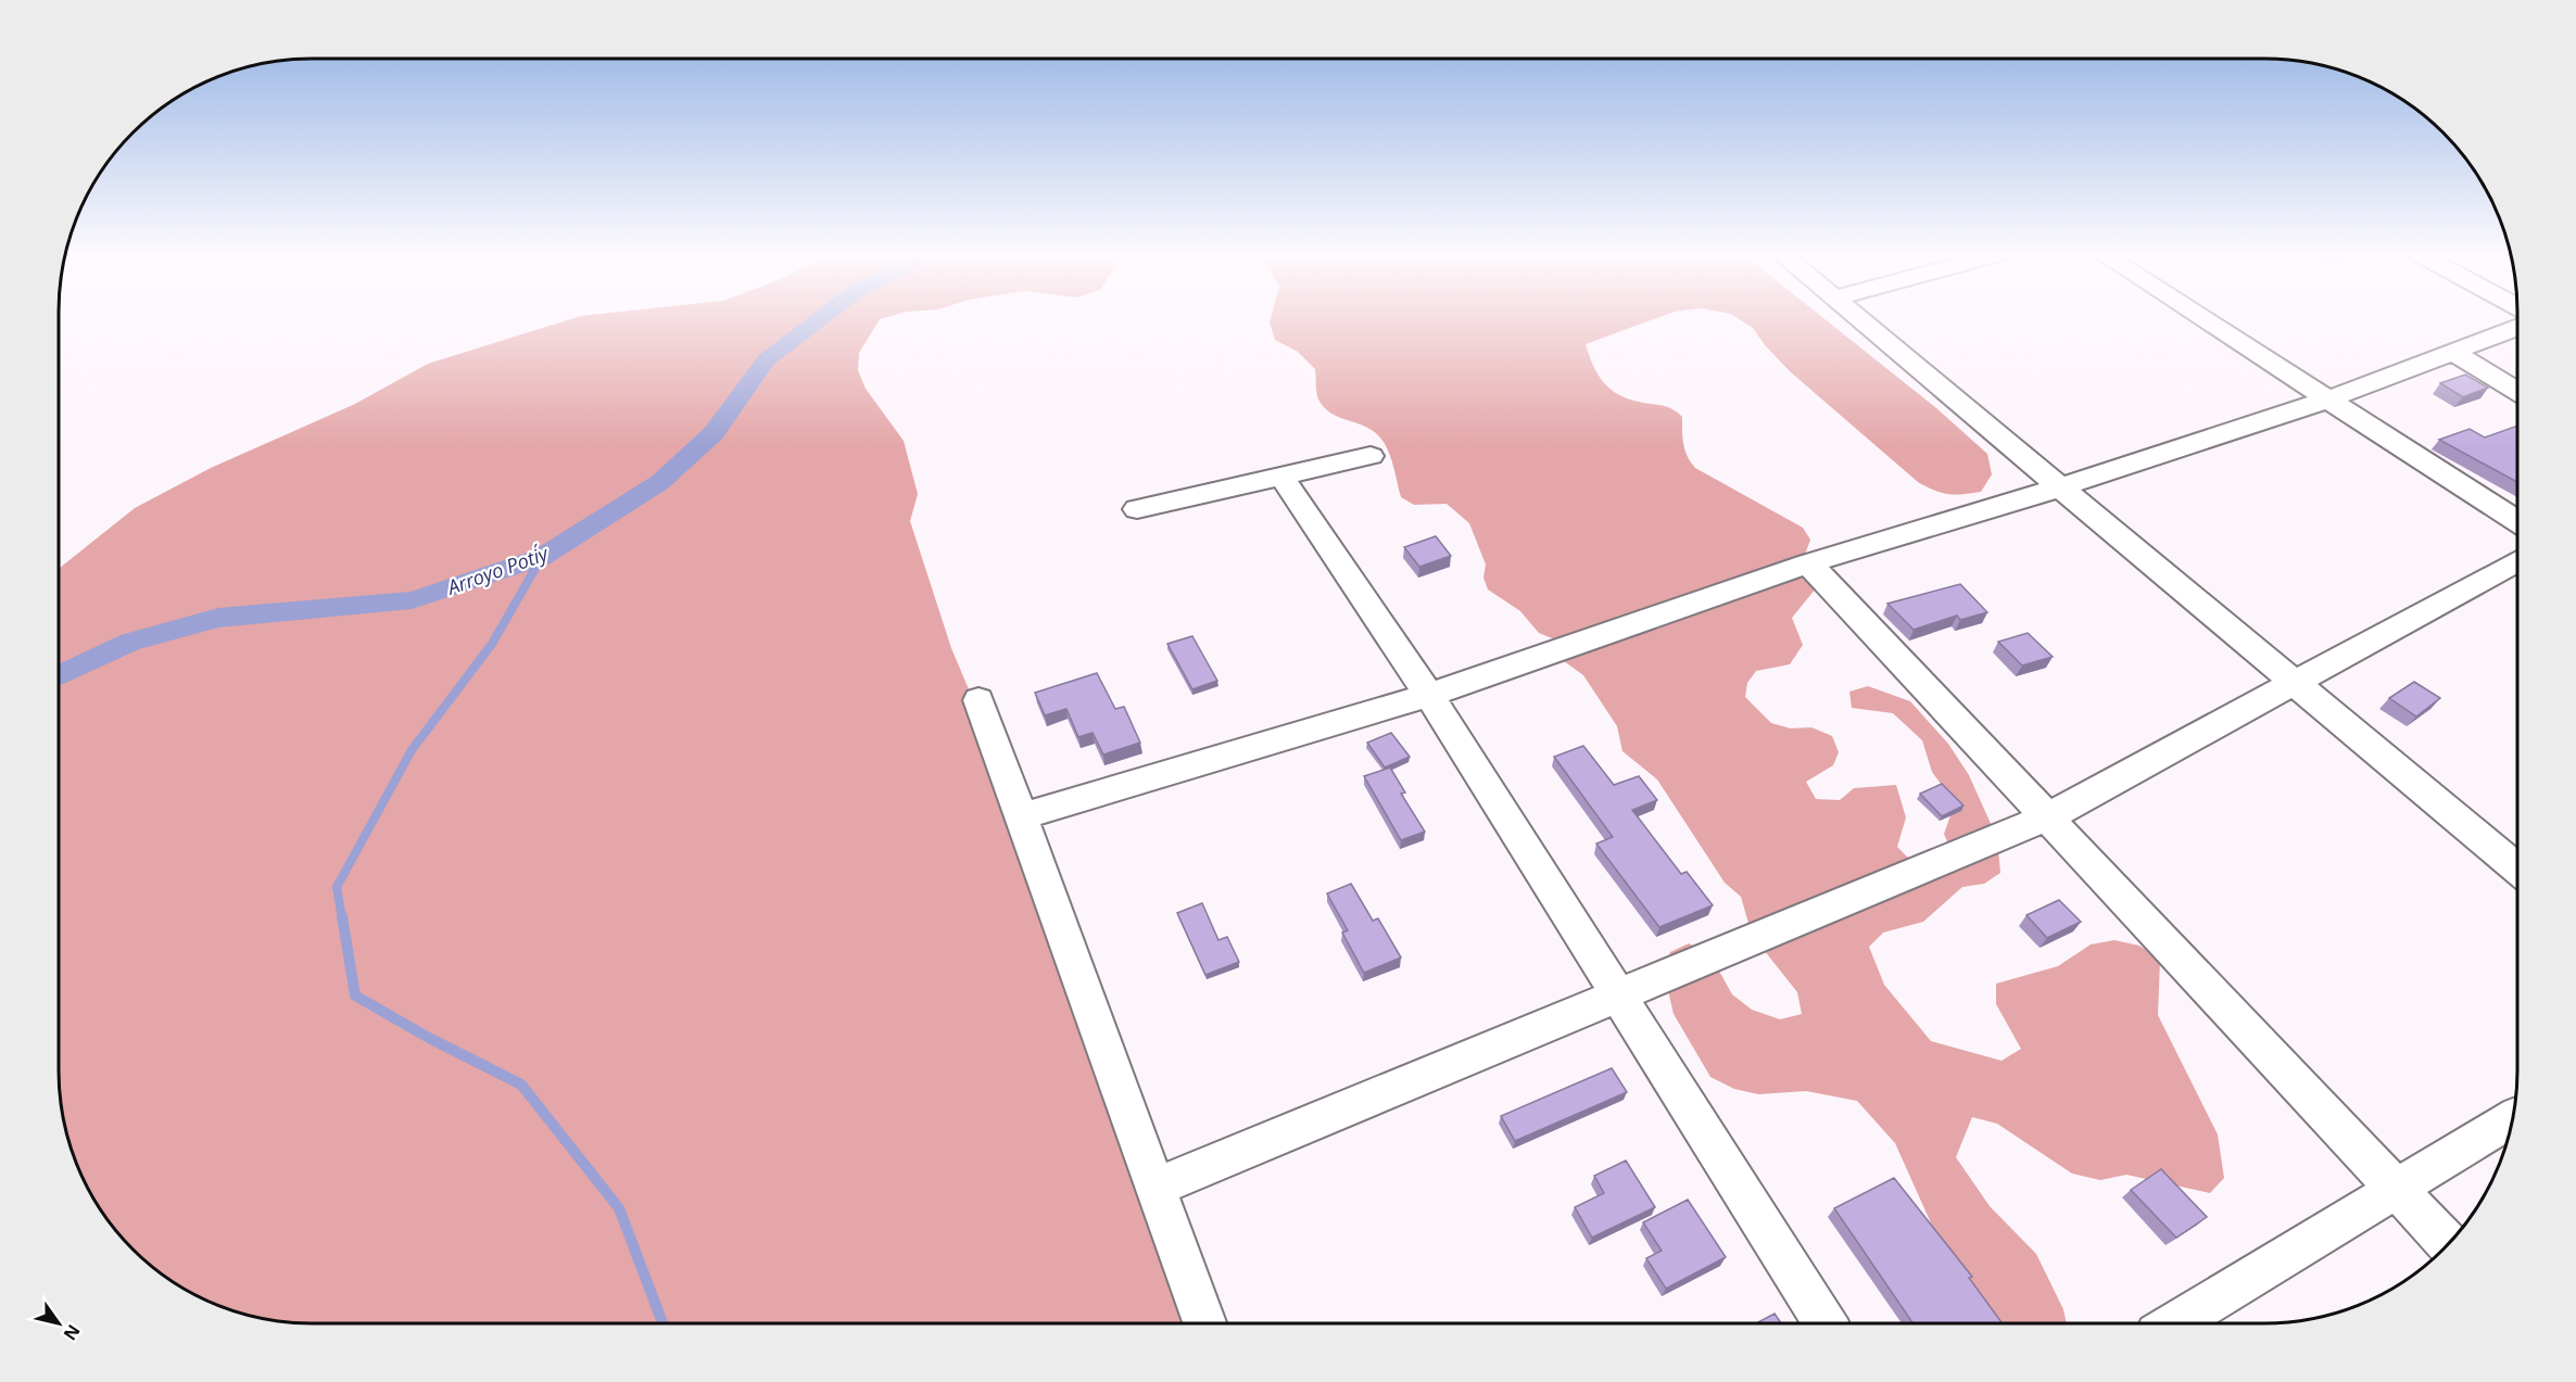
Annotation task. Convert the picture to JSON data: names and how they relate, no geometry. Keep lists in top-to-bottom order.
{
  "water": ["Arroyo Poti´y"],
  "north": "bottom right"
}
